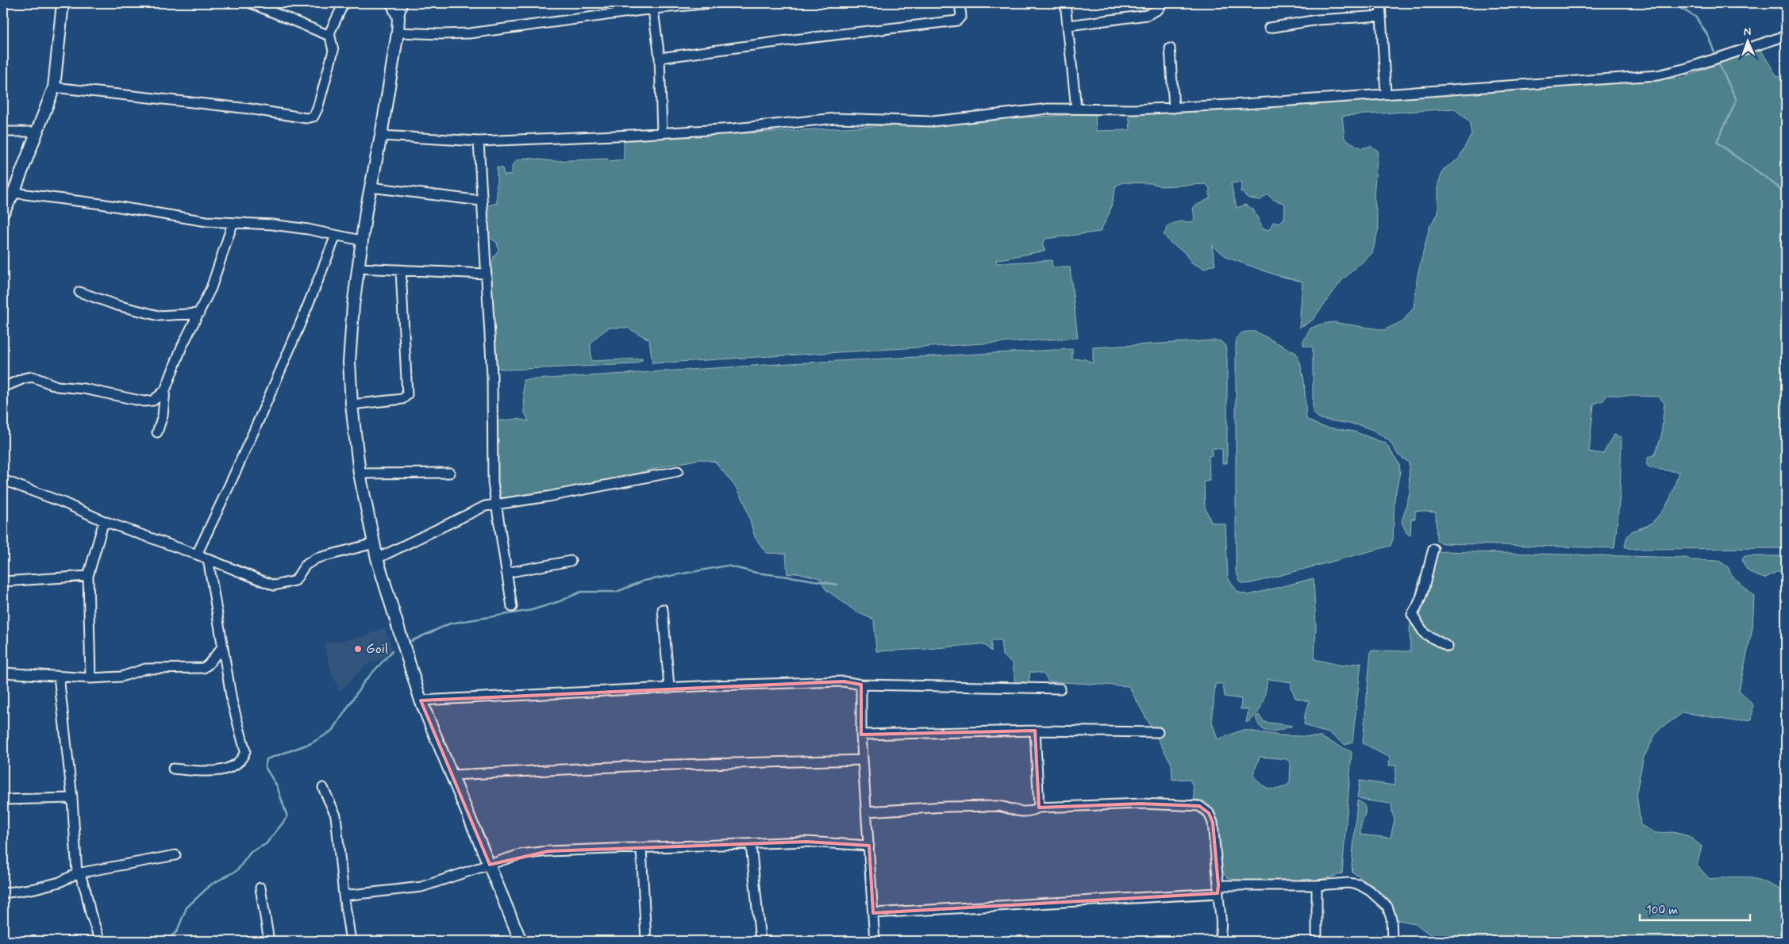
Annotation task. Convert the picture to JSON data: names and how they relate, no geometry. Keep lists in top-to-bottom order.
{
  "places": ["Goil"],
  "scale_bar": "100 m",
  "north": "top"
}
